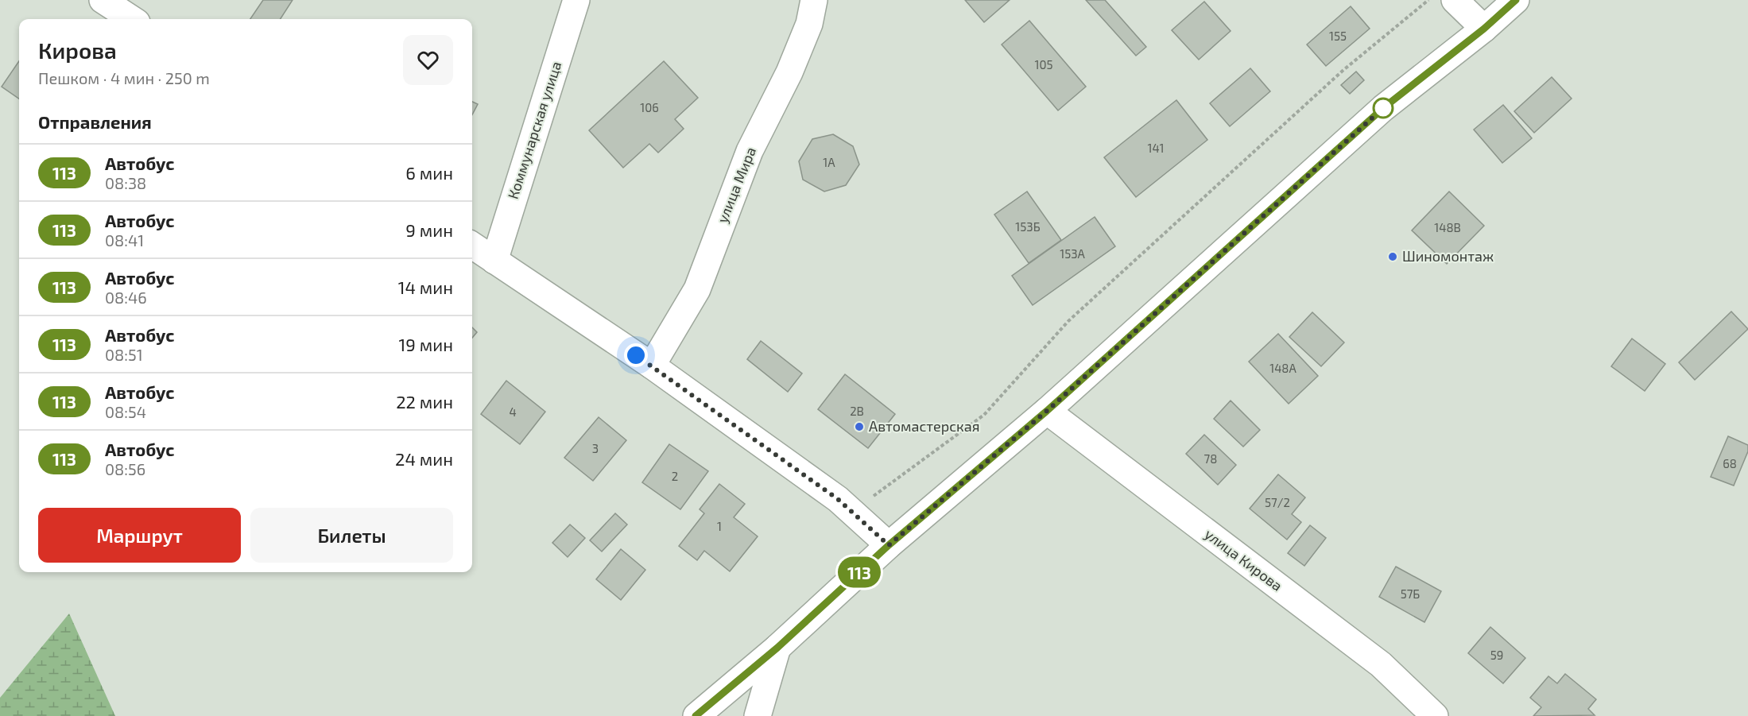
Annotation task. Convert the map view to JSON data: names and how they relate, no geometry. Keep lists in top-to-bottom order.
{
  "streets": {
    "street": ["Коммунарская улица", "улица Мира", "улица Кирова"]
  },
  "places": ["Шиномонтаж", "Автомастерская"],
  "lines": ["bus line 113"],
  "house_numbers": [
    "155",
    "105",
    "106",
    "141",
    "1А",
    "153Б",
    "148В",
    "153А",
    "148А",
    "2В",
    "4",
    "3",
    "78",
    "68",
    "2",
    "57/2",
    "1",
    "57Б",
    "59"
  ],
  "page": {
    "on_map": "113",
    "heading": [
      ["Кирова", "Пешком · 4 мин · 250 m"],
      "Отправления"
    ],
    "list": [
      {
        "mark": "113",
        "name": "Автобус",
        "note": "08:38",
        "value": "6 мин"
      },
      {
        "mark": "113",
        "name": "Автобус",
        "note": "08:41",
        "value": "9 мин"
      },
      {
        "mark": "113",
        "name": "Автобус",
        "note": "08:46",
        "value": "14 мин"
      },
      {
        "mark": "113",
        "name": "Автобус",
        "note": "08:51",
        "value": "19 мин"
      },
      {
        "mark": "113",
        "name": "Автобус",
        "note": "08:54",
        "value": "22 мин"
      },
      {
        "mark": "113",
        "name": "Автобус",
        "note": "08:56",
        "value": "24 мин"
      }
    ],
    "buttons": ["Маршрут", "Билеты"]
  }
}
